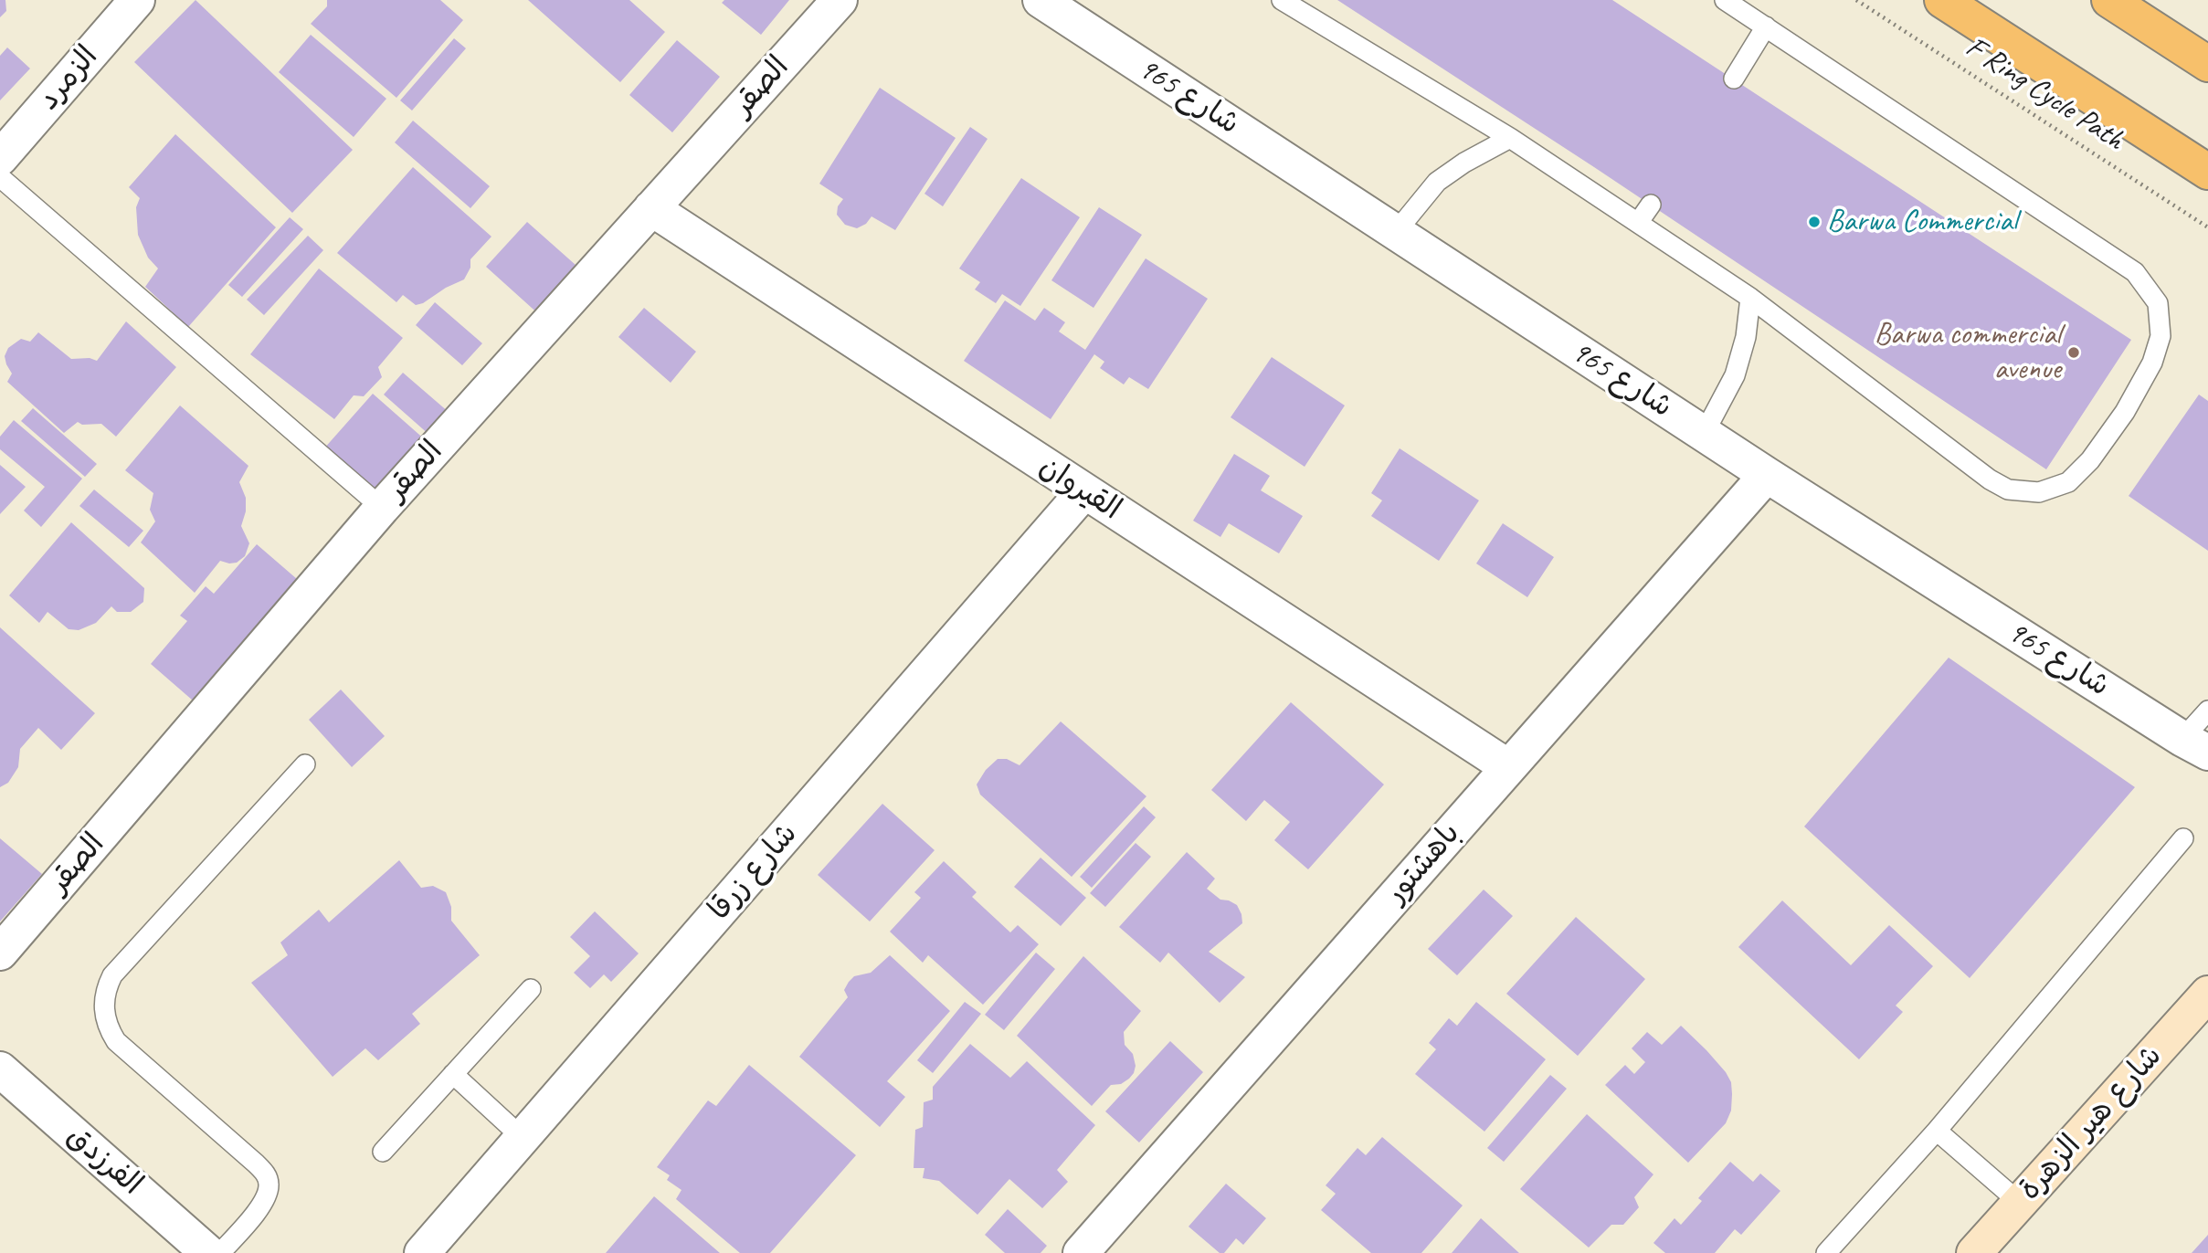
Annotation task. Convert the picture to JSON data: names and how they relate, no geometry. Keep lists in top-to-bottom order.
{
  "streets": {
    "street": [
      "الزمرد",
      "الصقر",
      "شارع 965",
      "القيروان",
      "باهشتور",
      "شارع زرقا",
      "شارع هير الزهرة",
      "الفرزدق"
    ],
    "path": ["F Ring Cycle Path"]
  },
  "crossings": [
    ["الصقر", "القيروان"],
    ["شارع 965", "باهشتور"],
    ["القيروان", "باهشتور"],
    ["القيروان", "شارع زرقا"]
  ],
  "places": ["Barwa Commercial", "Barwa commercial avenue"]
}
